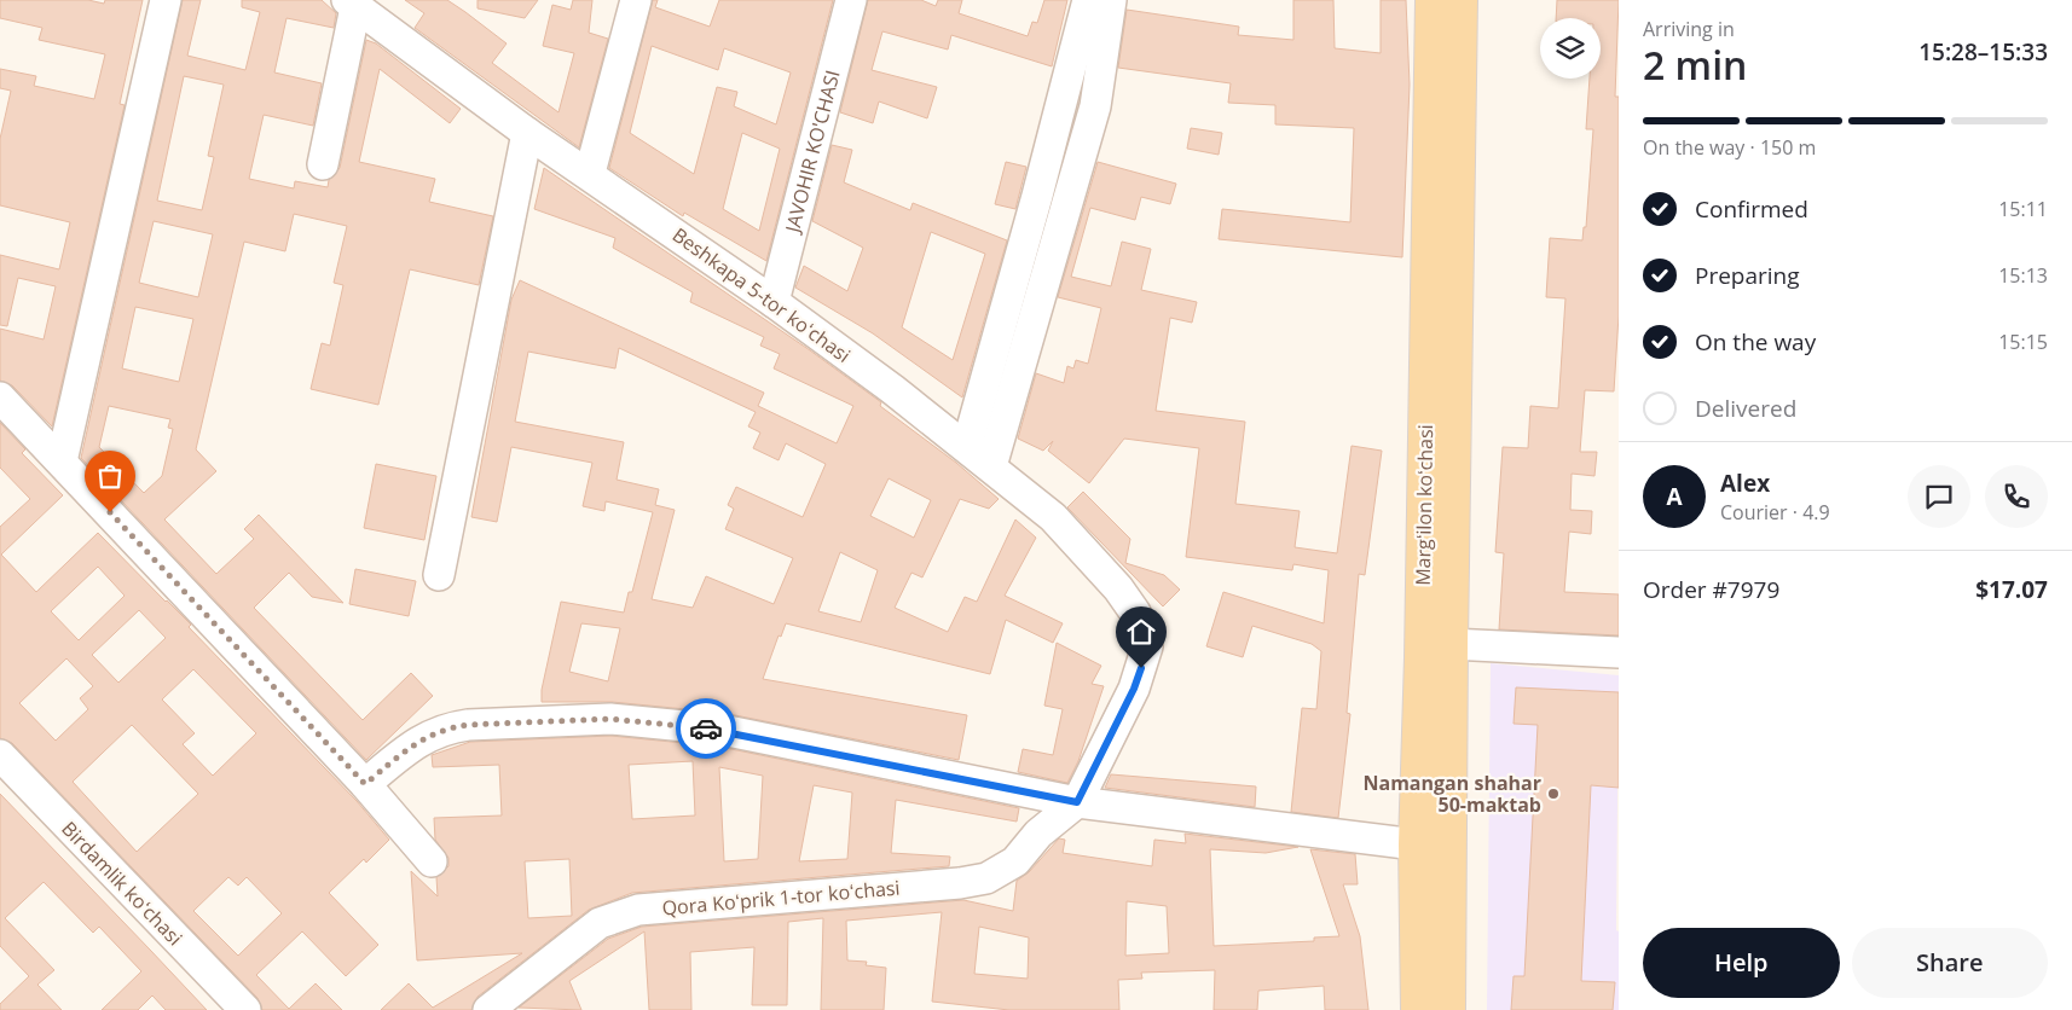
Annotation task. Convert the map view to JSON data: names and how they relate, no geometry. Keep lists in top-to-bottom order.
{
  "streets": {
    "main road": ["Margʻilon koʻchasi"],
    "street": [
      "JAVOHIR KO'CHASI",
      "Beshkapa 5-tor koʻchasi",
      "Birdamlik koʻchasi",
      "Qora Koʻprik 1-tor koʻchasi"
    ]
  },
  "crossings": [
    ["JAVOHIR KO'CHASI", "Beshkapa 5-tor koʻchasi"],
    ["Beshkapa 5-tor koʻchasi", "Qora Koʻprik 1-tor koʻchasi"]
  ],
  "places": ["Namangan shahar 50-maktab"],
  "page": {
    "heading": ["2 min", "Arriving in", "15:28–15:33"],
    "panel": [
      "Alex",
      "Courier · 4.9",
      "Order #7979",
      "$17.07"
    ],
    "bar": "On the way · 150 m",
    "list": [
      ["Confirmed", "15:11"],
      ["Preparing", "15:13"],
      ["On the way", "15:15"],
      "Delivered"
    ],
    "round": "A",
    "buttons": ["Help", "Share"]
  }
}
